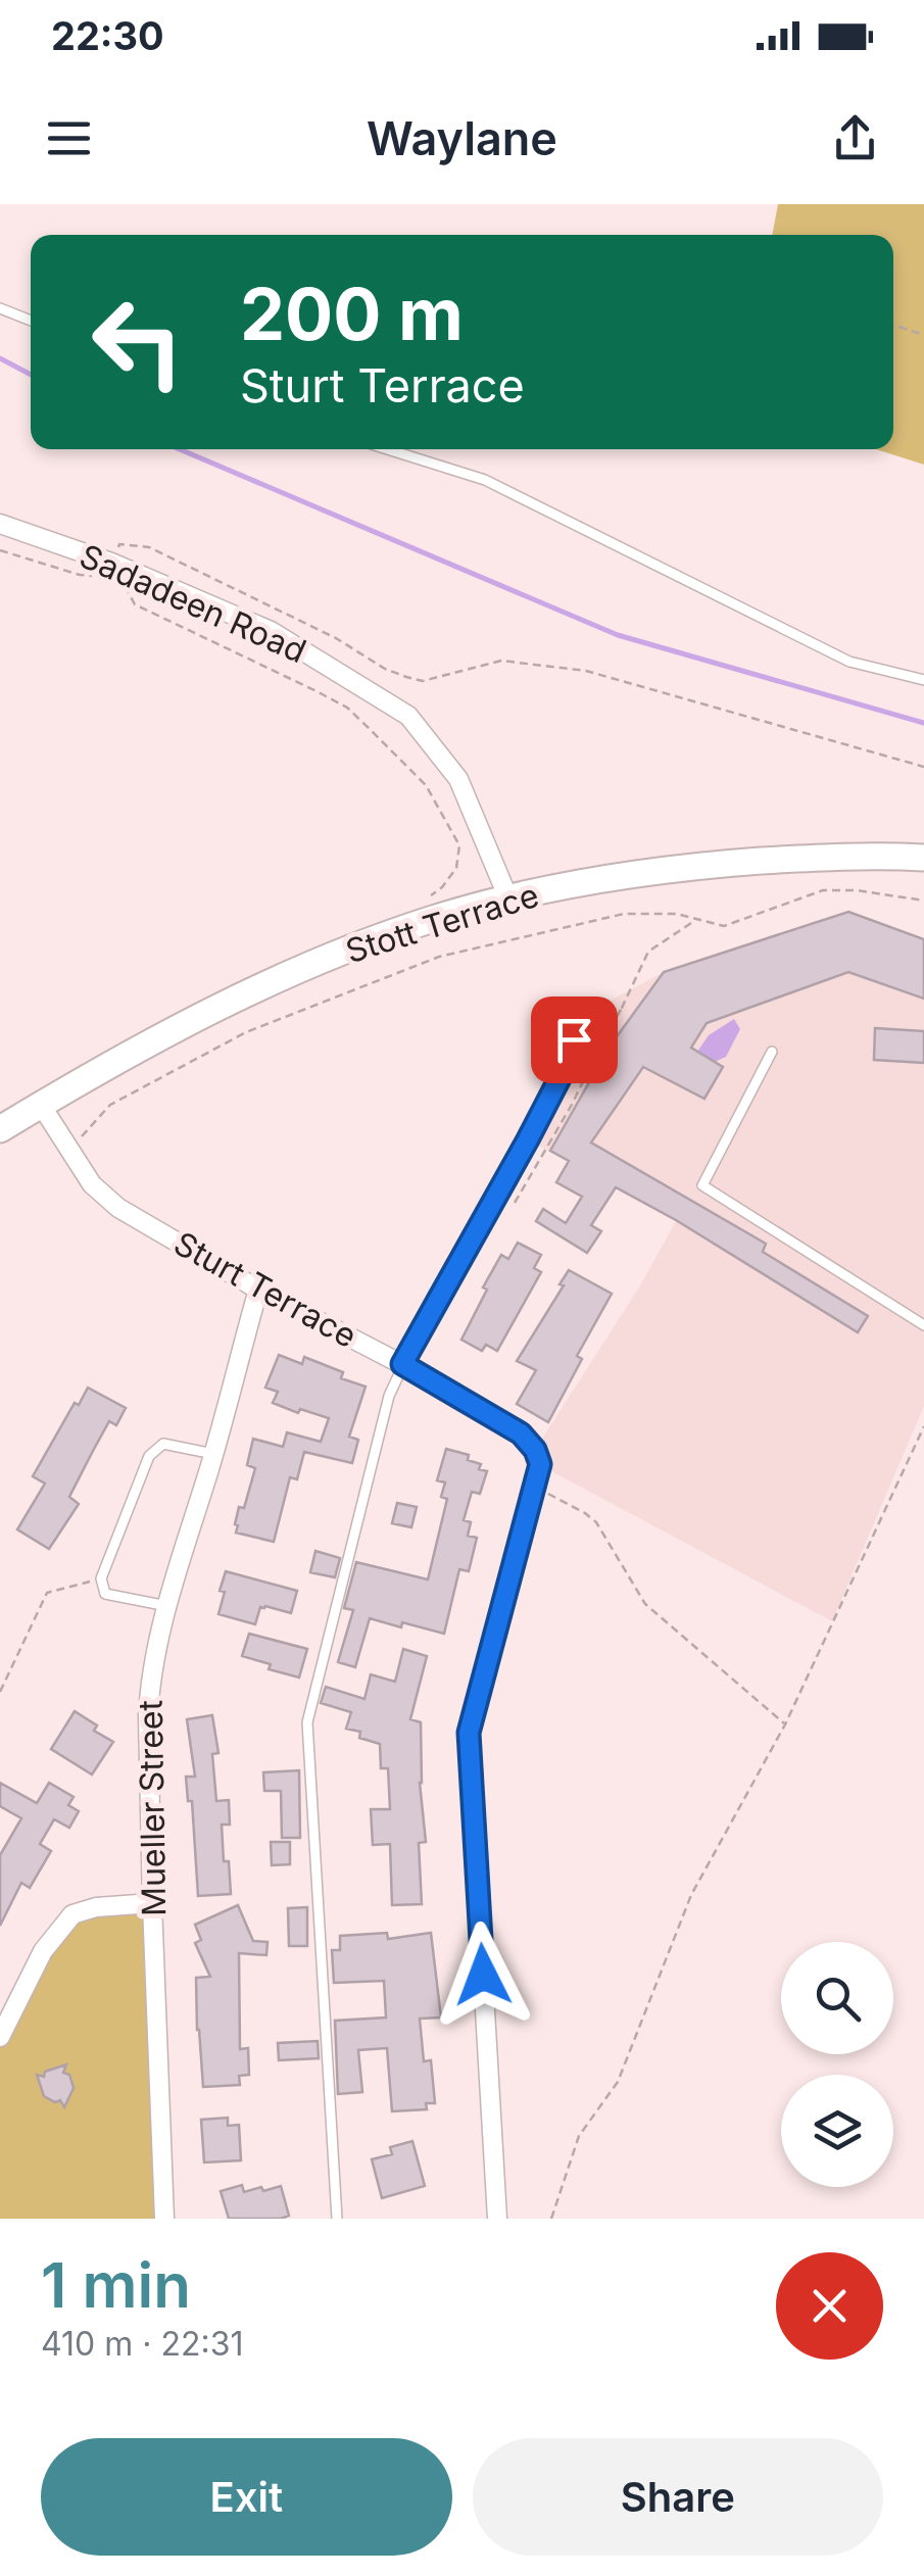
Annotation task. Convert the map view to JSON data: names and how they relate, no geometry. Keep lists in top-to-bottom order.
{
  "streets": {
    "main road": ["Stott Terrace"],
    "street": ["Sadadeen Road", "Sturt Terrace", "Mueller Street"]
  },
  "crossings": [
    ["Sadadeen Road", "Stott Terrace"],
    ["Stott Terrace", "Sturt Terrace"],
    ["Sturt Terrace", "Mueller Street"]
  ],
  "page": {
    "status": "22:30",
    "header": "Waylane",
    "turn": ["200 m", "Sturt Terrace"],
    "heading": ["1 min", "410 m · 22:31"],
    "buttons": ["Exit", "Share"]
  }
}
